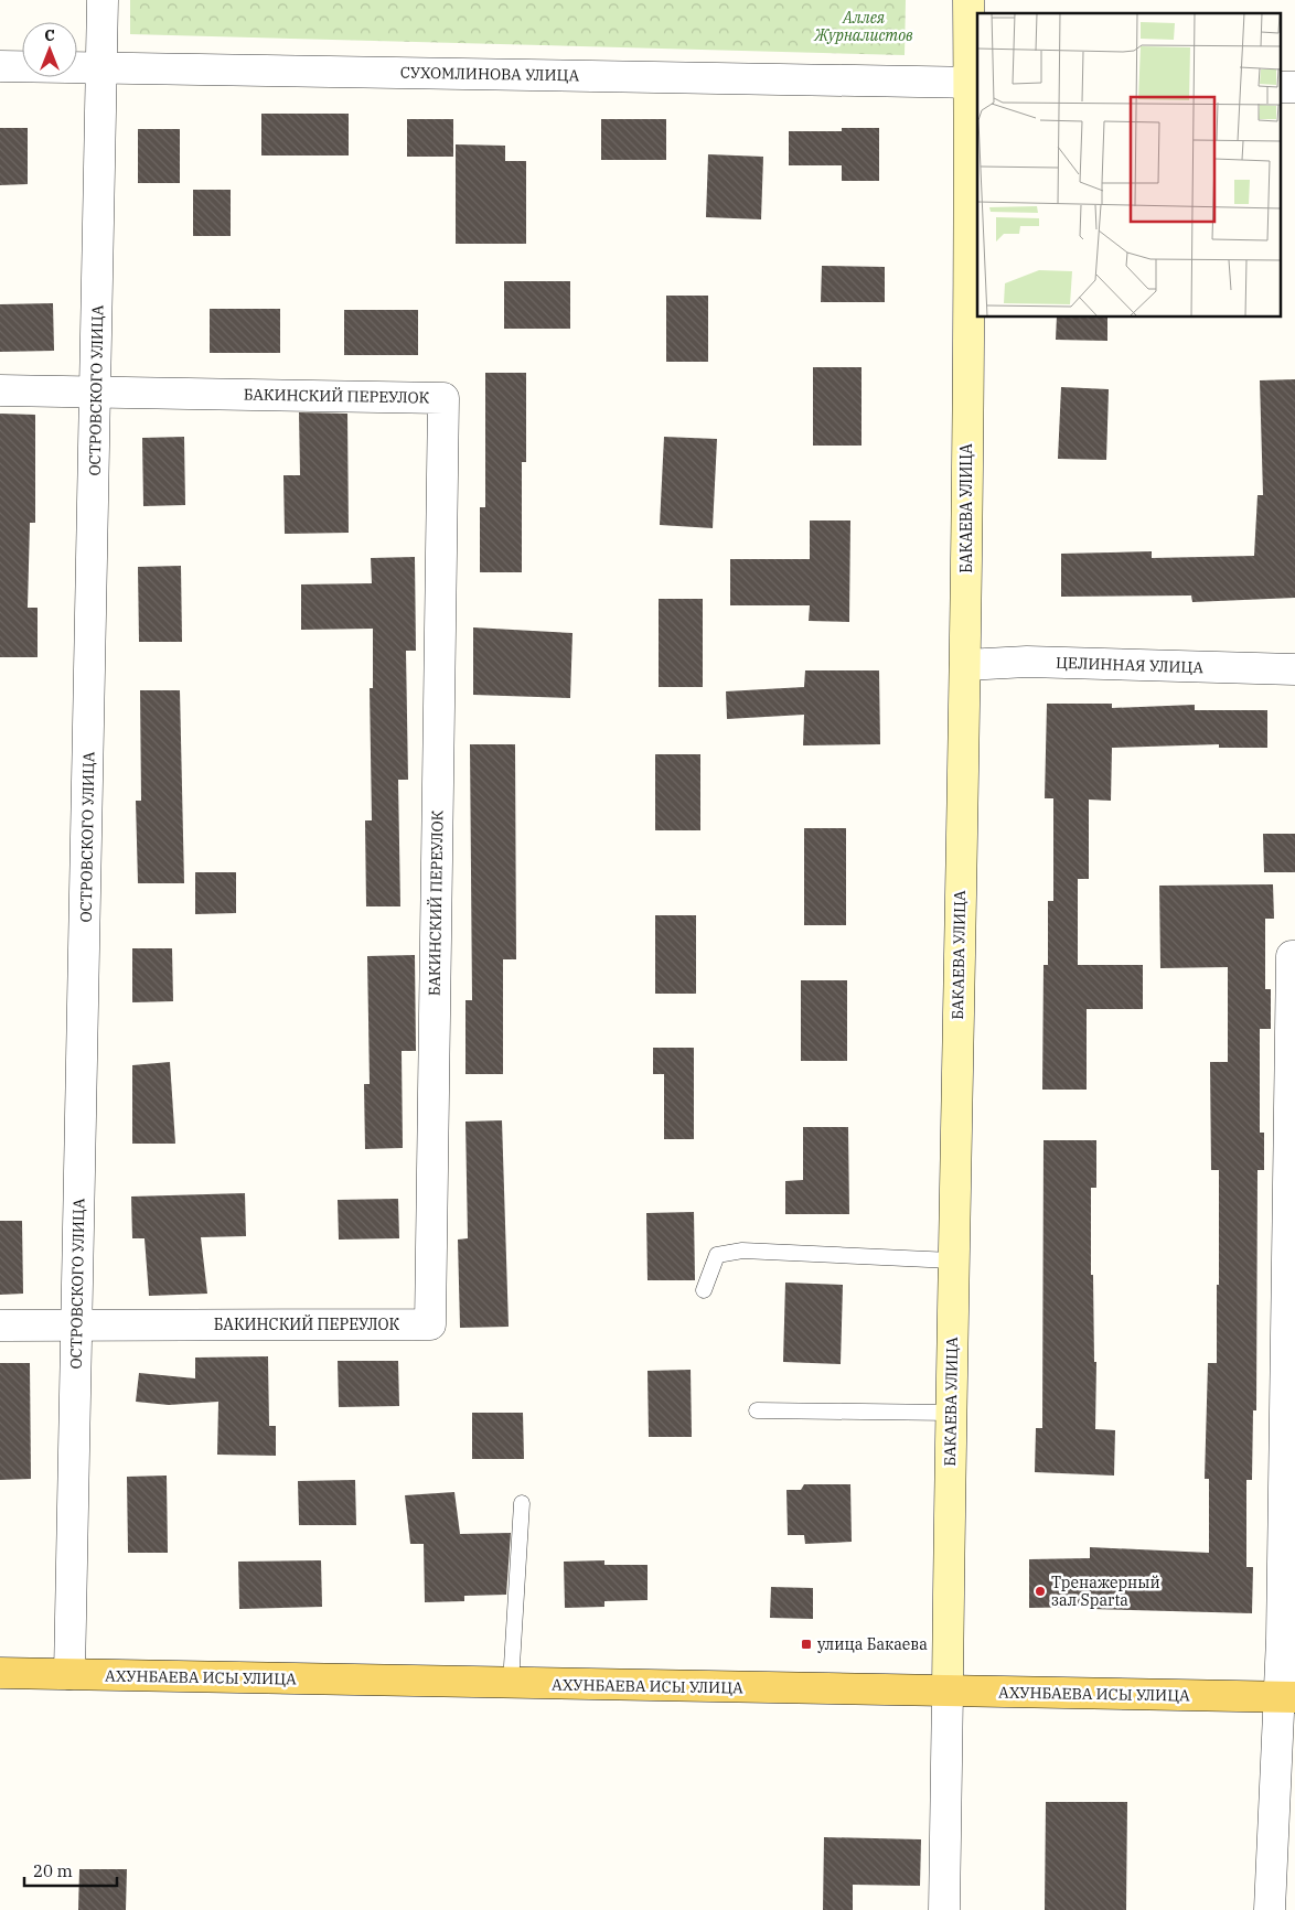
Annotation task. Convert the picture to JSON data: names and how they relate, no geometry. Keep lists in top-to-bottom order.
{
  "streets": {
    "main road": ["БАКАЕВА УЛИЦА", "АХУНБАЕВА ИСЫ УЛИЦА"],
    "street": [
      "СУХОМЛИНОВА УЛИЦА",
      "ОСТРОВСКОГО УЛИЦА",
      "БАКИНСКИЙ ПЕРЕУЛОК",
      "ЦЕЛИННАЯ УЛИЦА"
    ]
  },
  "crossings": [
    ["СУХОМЛИНОВА УЛИЦА", "ОСТРОВСКОГО УЛИЦА"],
    ["СУХОМЛИНОВА УЛИЦА", "БАКАЕВА УЛИЦА"],
    ["ОСТРОВСКОГО УЛИЦА", "БАКИНСКИЙ ПЕРЕУЛОК"],
    ["ОСТРОВСКОГО УЛИЦА", "АХУНБАЕВА ИСЫ УЛИЦА"],
    ["БАКАЕВА УЛИЦА", "ЦЕЛИННАЯ УЛИЦА"],
    ["БАКАЕВА УЛИЦА", "АХУНБАЕВА ИСЫ УЛИЦА"]
  ],
  "parks": ["Аллея Журналистов"],
  "places": {
    "other": ["Тренажерный зал Sparta"],
    "transit": ["улица Бакаева"]
  },
  "scale_bar": "20 m",
  "north": "top"
}
